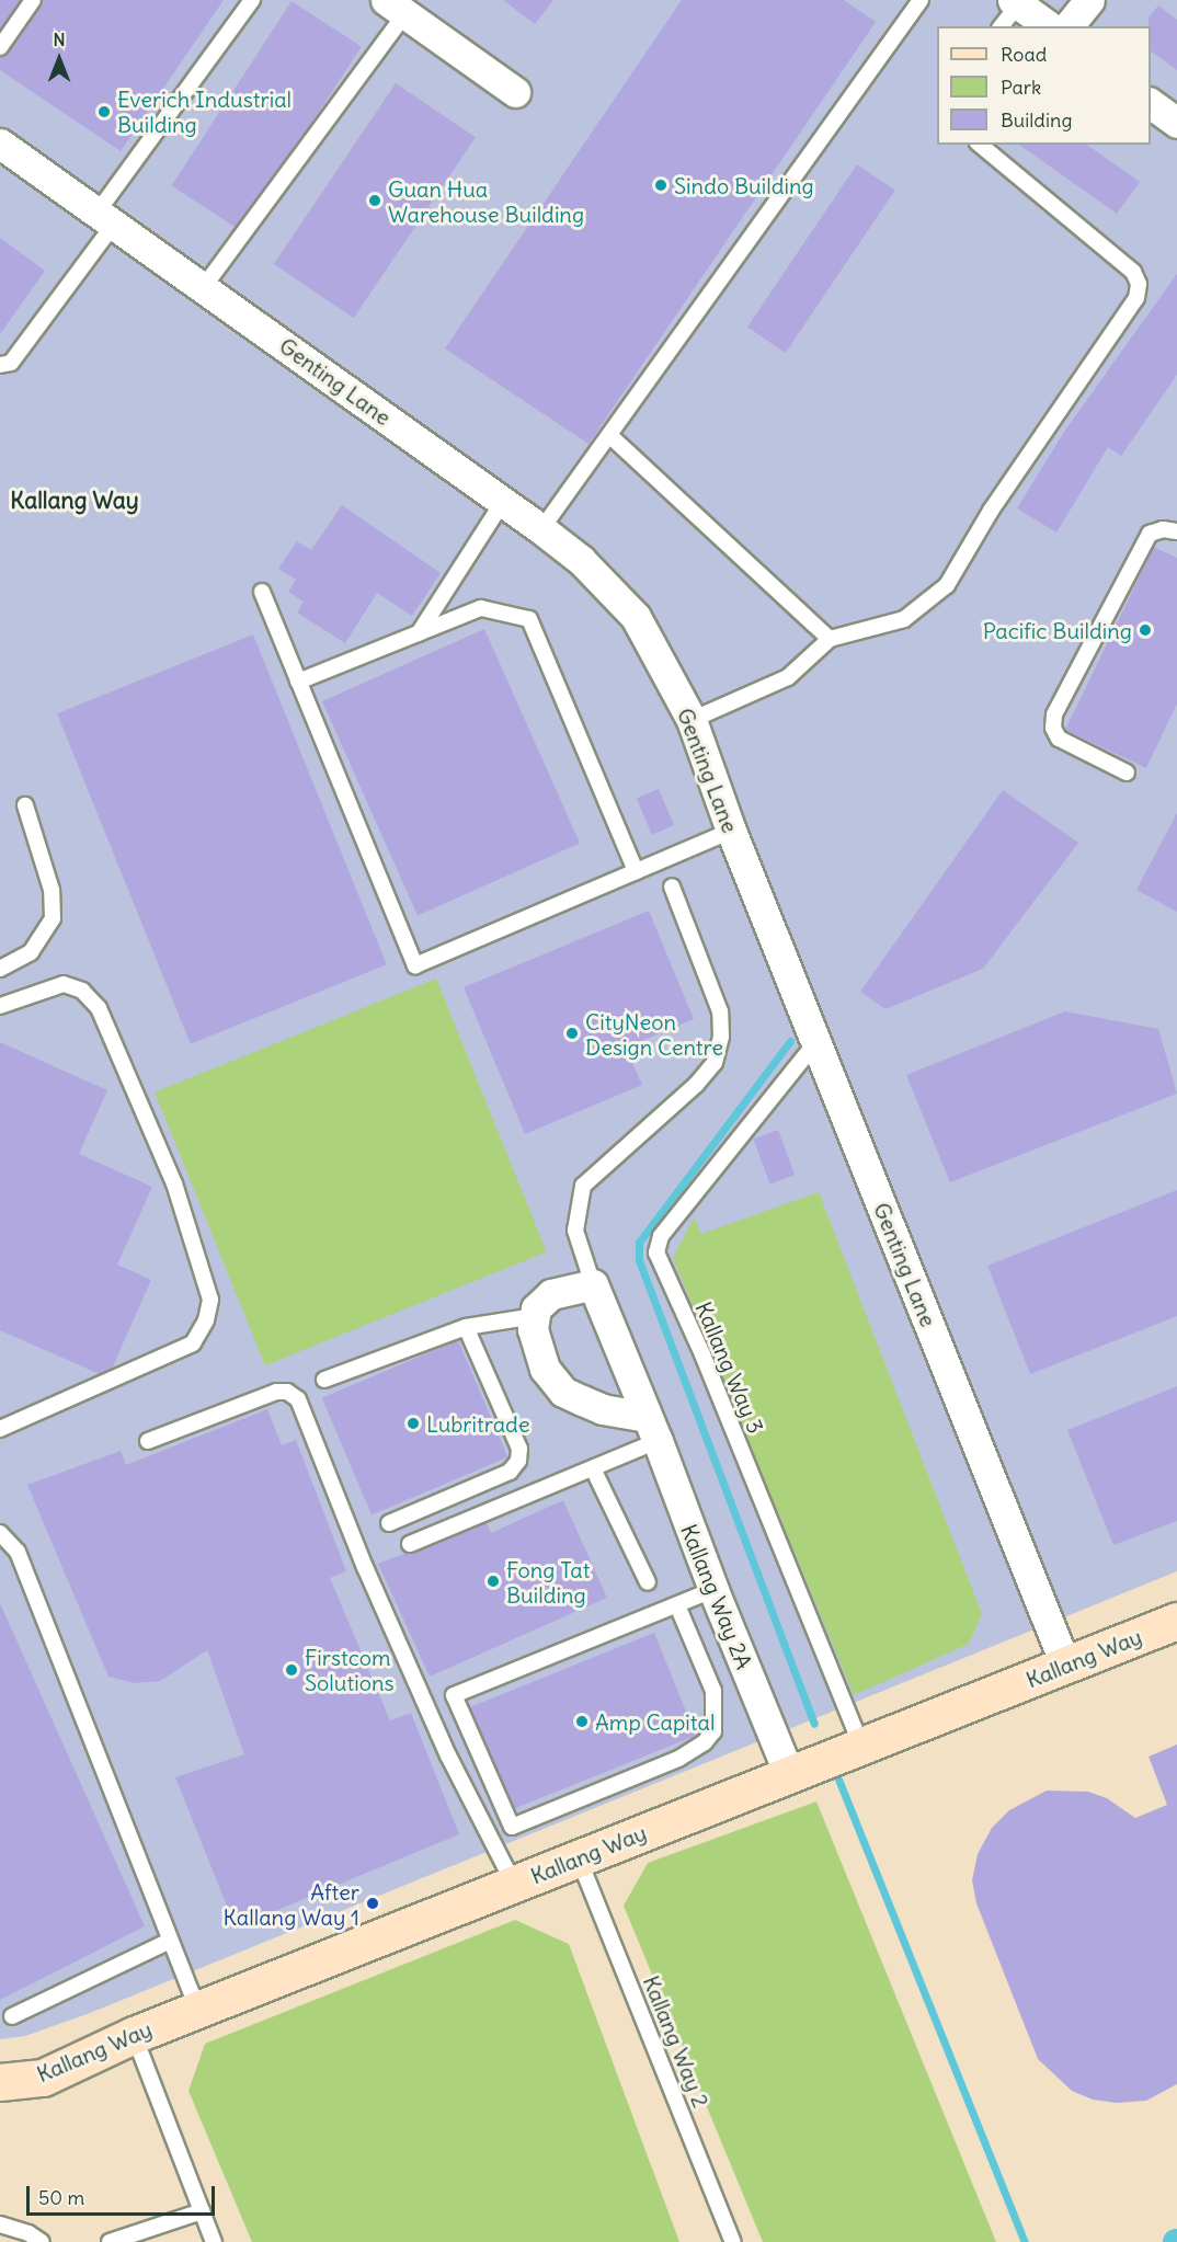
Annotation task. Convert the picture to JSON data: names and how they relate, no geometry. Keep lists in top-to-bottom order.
{
  "streets": {
    "street": ["Genting Lane", "Kallang Way 2A", "Kallang Way"],
    "lane": ["Kallang Way 3", "Kallang Way 2"]
  },
  "crossings": [
    ["Genting Lane", "Kallang Way 3"],
    ["Genting Lane", "Kallang Way"],
    ["Kallang Way 3", "Kallang Way"],
    ["Kallang Way 2A", "Kallang Way"],
    ["Kallang Way", "Kallang Way 2"]
  ],
  "districts": ["Kallang Way"],
  "places": [
    "Everich Industrial Building",
    "Sindo Building",
    "Guan Hua Warehouse Building",
    "Pacific Building",
    "CityNeon Design Centre",
    "Lubritrade",
    "Fong Tat Building",
    "Firstcom Solutions",
    "Amp Capital",
    "After Kallang Way 1"
  ],
  "legend": ["Road", "Park", "Building"],
  "scale_bar": "50 m",
  "north": "top"
}
